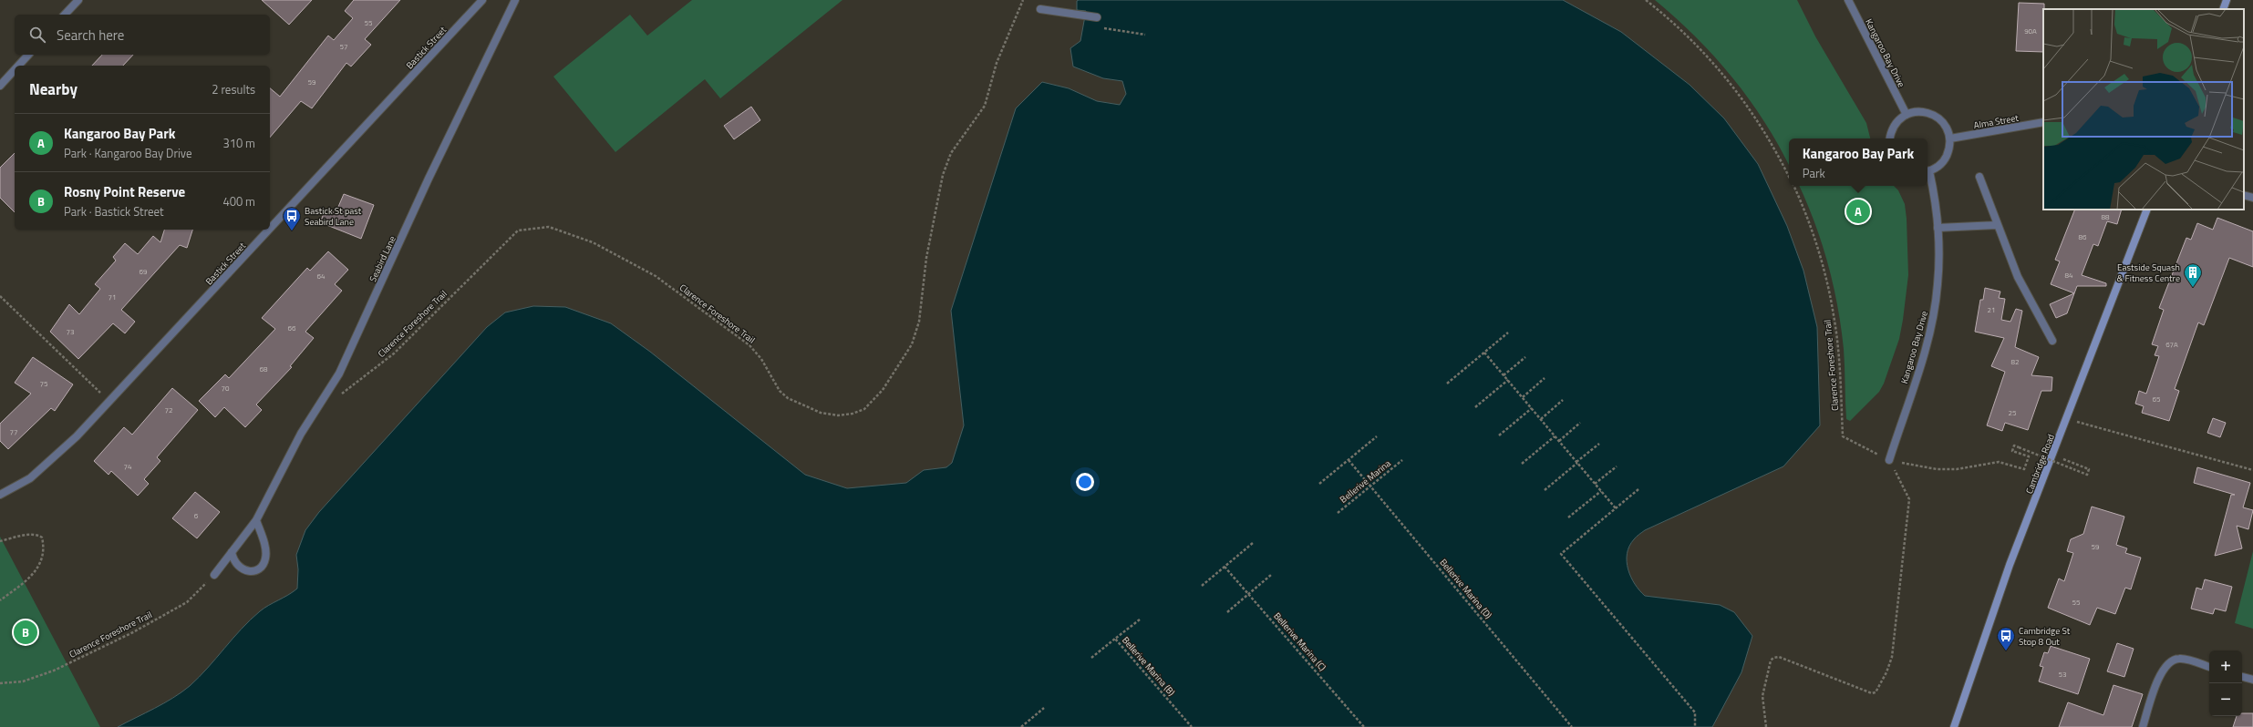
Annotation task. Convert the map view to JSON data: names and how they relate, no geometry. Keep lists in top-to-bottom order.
{
  "streets": {
    "main road": ["Cambridge Road"],
    "street": [
      "Bastick Street",
      "Kangaroo Bay Drive",
      "Alma Street",
      "Seabird Lane"
    ],
    "path": [
      "Clarence Foreshore Trail",
      "Bellerive Marina",
      "Bellerive Marina (D)",
      "Bellerive Marina (C)",
      "Bellerive Marina (B)"
    ]
  },
  "crossings": [
    ["Kangaroo Bay Drive", "Clarence Foreshore Trail"],
    ["Seabird Lane", "Clarence Foreshore Trail"],
    ["Bellerive Marina", "Bellerive Marina (D)"]
  ],
  "places": {
    "bus stop": ["Bastick St past Seabird Lane", "Cambridge St Stop 8 Out"],
    "building": ["Eastside Squash & Fitness Centre"]
  },
  "house_numbers": [
    "55",
    "90A",
    "57",
    "59",
    "88",
    "86",
    "69",
    "84",
    "64",
    "71",
    "21",
    "66",
    "73",
    "67A",
    "82",
    "68",
    "75",
    "70",
    "65",
    "72",
    "25",
    "77",
    "74",
    "6",
    "59",
    "55",
    "53"
  ],
  "page": {
    "search": "Search here",
    "heading": ["Nearby", "2 results"],
    "list": [
      {
        "mark": "A",
        "name": "Kangaroo Bay Park",
        "note": "Park · Kangaroo Bay Drive",
        "value": "310 m"
      },
      {
        "mark": "B",
        "name": "Rosny Point Reserve",
        "note": "Park · Bastick Street",
        "value": "400 m"
      }
    ],
    "popup": ["Kangaroo Bay Park", "Park"],
    "pins": ["A", "B"],
    "map_buttons": ["+", "−"]
  }
}
